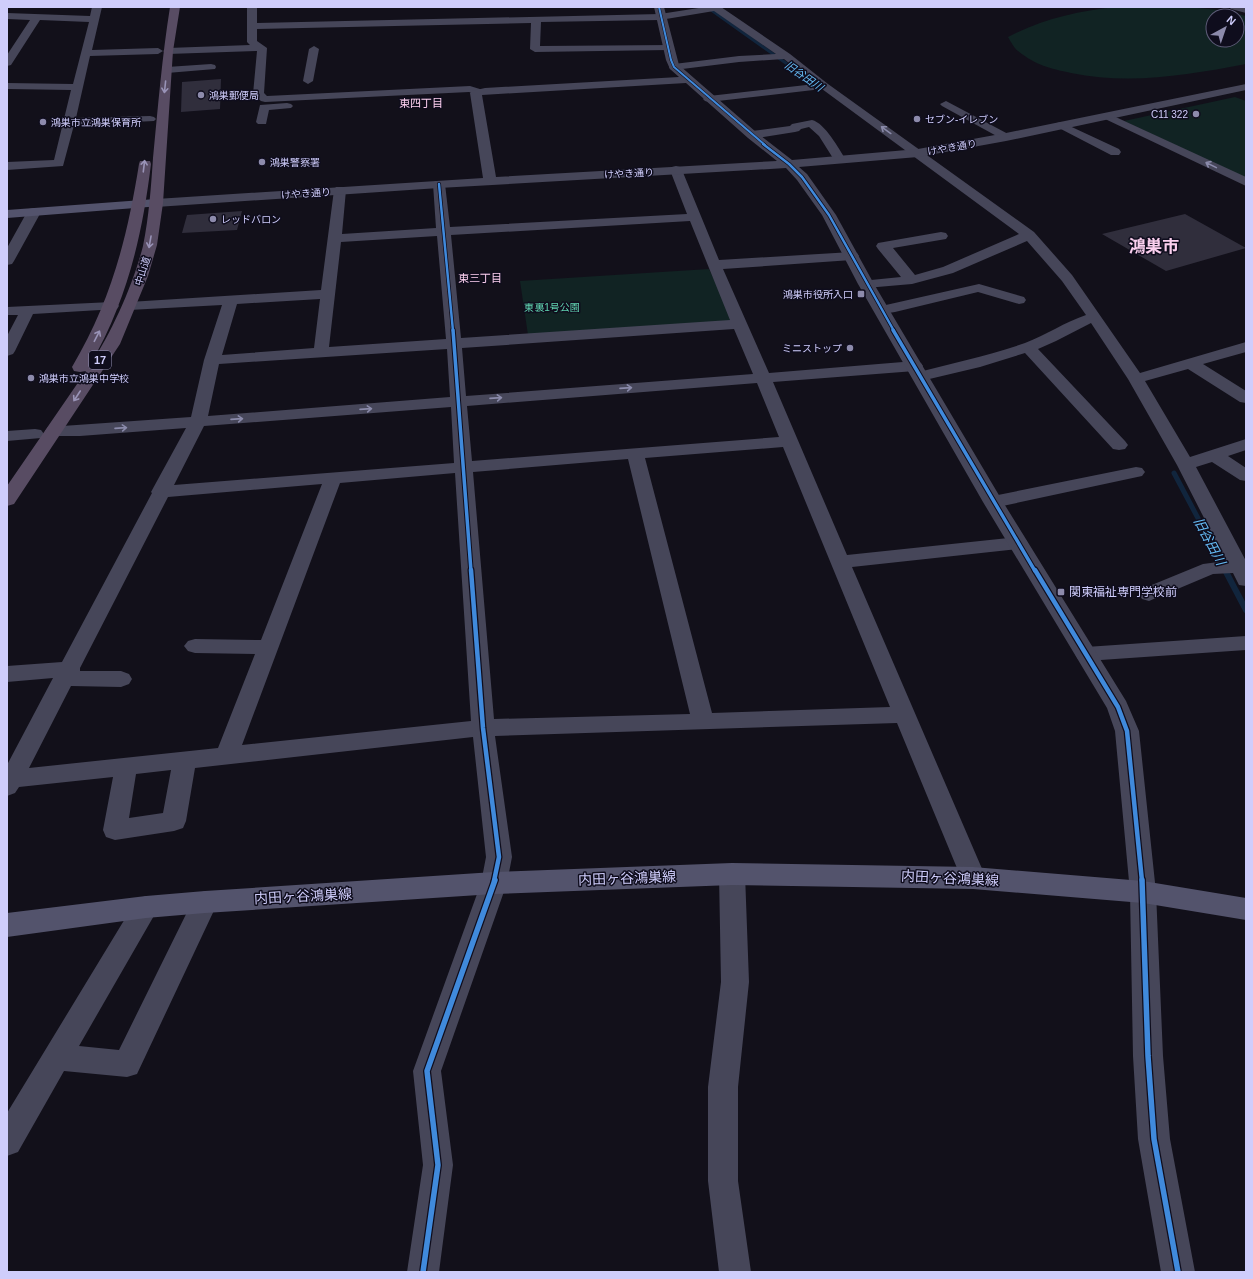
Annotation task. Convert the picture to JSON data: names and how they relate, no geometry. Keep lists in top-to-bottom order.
{
  "streets": {
    "highway": ["中山道", "17"],
    "main road": ["けやき通り", "内田ヶ谷鴻巣線"]
  },
  "crossings": [
    ["けやき通り", "中山道"]
  ],
  "districts": ["東四丁目", "鴻巣市", "東三丁目"],
  "water": ["旧谷田川"],
  "parks": ["東裏1号公園"],
  "places": {
    "other": [
      "鴻巣郵便局",
      "C11 322",
      "セブン-イレブン",
      "鴻巣市立鴻巣保育所",
      "鴻巣警察署",
      "レッドバロン",
      "ミニストップ",
      "鴻巣市立鴻巣中学校"
    ],
    "transit": ["鴻巣市役所入口", "関東福祉専門学校前"]
  },
  "north": "top right"
}
